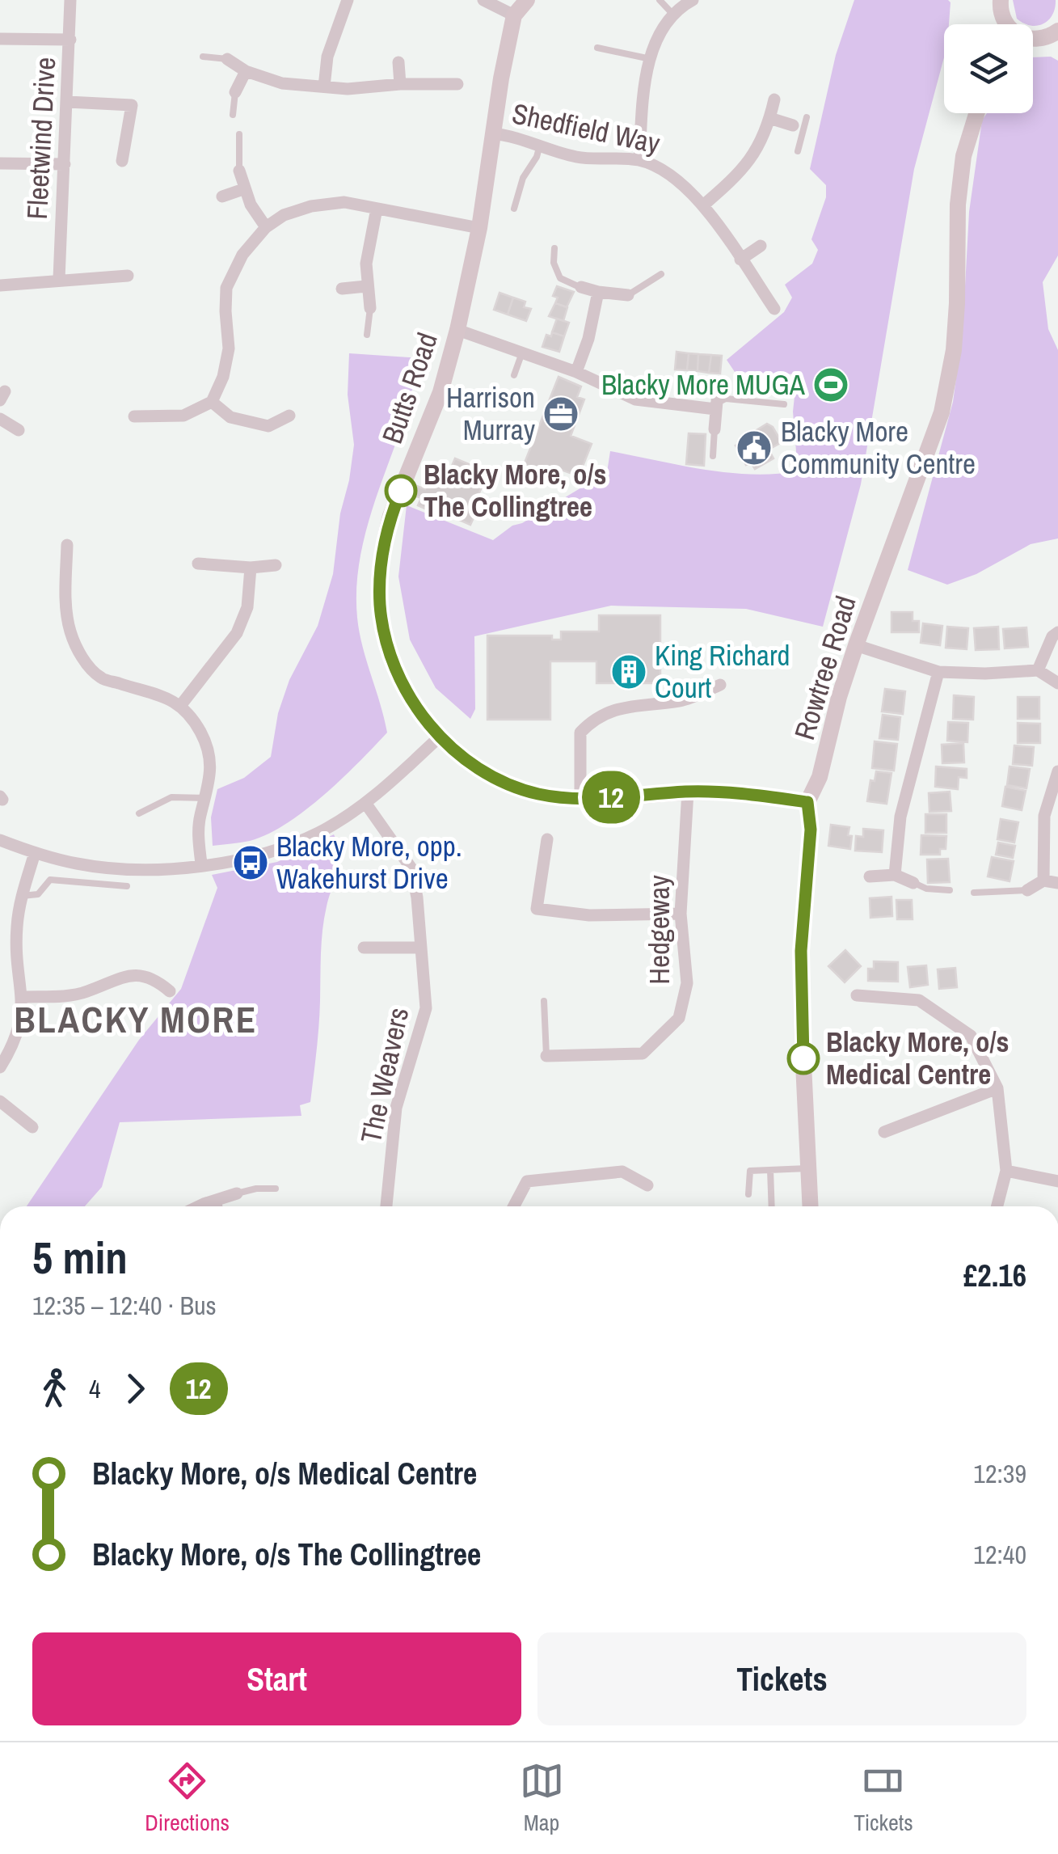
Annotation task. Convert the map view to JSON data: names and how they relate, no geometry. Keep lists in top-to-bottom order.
{
  "streets": {
    "street": [
      "Shedfield Way",
      "Fleetwind Drive",
      "Butts Road",
      "Rowtree Road",
      "Hedgeway",
      "The Weavers"
    ]
  },
  "crossings": [
    ["Shedfield Way", "Butts Road"],
    ["Butts Road", "Rowtree Road"],
    ["Butts Road", "Hedgeway"]
  ],
  "districts": ["BLACKY MORE"],
  "places": {
    "sports": ["Blacky More MUGA"],
    "office": ["Harrison Murray"],
    "public building": ["Blacky More Community Centre"],
    "other": ["Blacky More, o/s The Collingtree", "Blacky More, o/s Medical Centre"],
    "building": ["King Richard Court"],
    "bus stop": ["Blacky More, opp. Wakehurst Drive"]
  },
  "lines": ["bus line 12"],
  "page": {
    "on_map": "12",
    "heading": ["5 min", "12:35 – 12:40 · Bus", "£2.16"],
    "legs": ["4", "12"],
    "list": [
      {
        "name": "Blacky More, o/s Medical Centre",
        "value": "12:39"
      },
      {
        "name": "Blacky More, o/s The Collingtree",
        "value": "12:40"
      }
    ],
    "buttons": ["Start", "Tickets"],
    "tabs": ["Directions", "Map", "Tickets"]
  }
}
